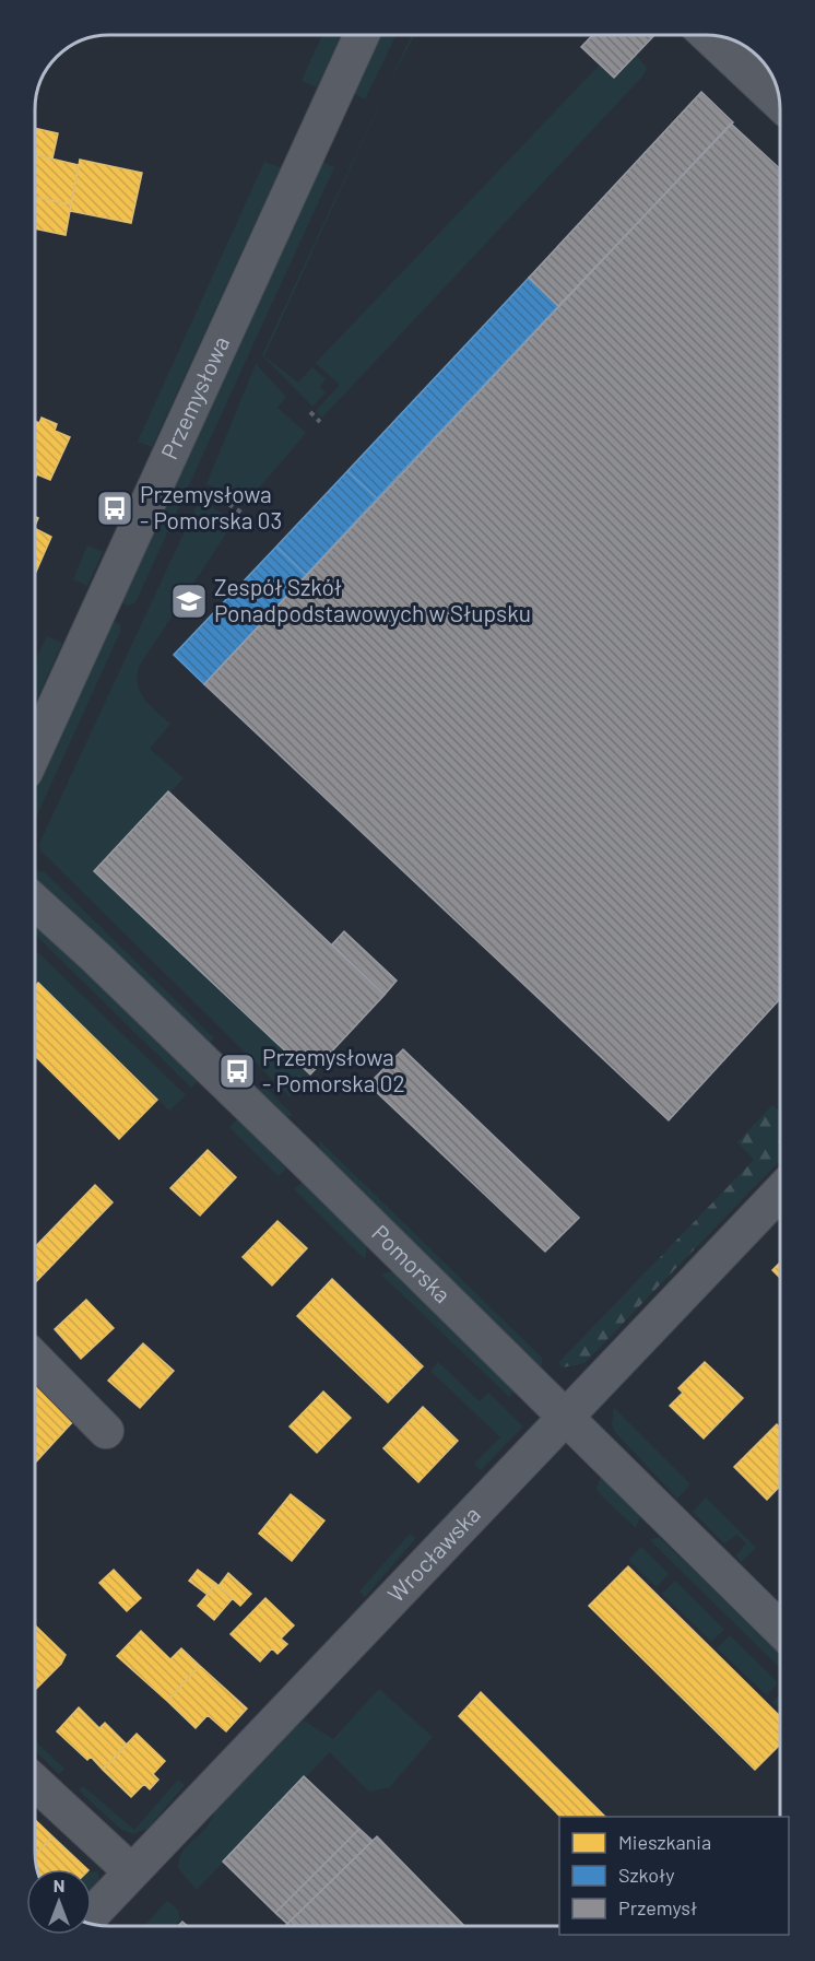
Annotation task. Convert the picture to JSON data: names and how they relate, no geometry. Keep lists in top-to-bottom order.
{
  "streets": {
    "street": ["Przemysłowa", "Pomorska", "Wrocławska"]
  },
  "crossings": [
    ["Pomorska", "Wrocławska"]
  ],
  "places": {
    "bus stop": ["Przemysłowa - Pomorska 03", "Przemysłowa - Pomorska 02"],
    "school or university": ["Zespół Szkół Ponadpodstawowych w Słupsku"]
  },
  "legend": ["Mieszkania", "Szkoły", "Przemysł"],
  "north": "top"
}
